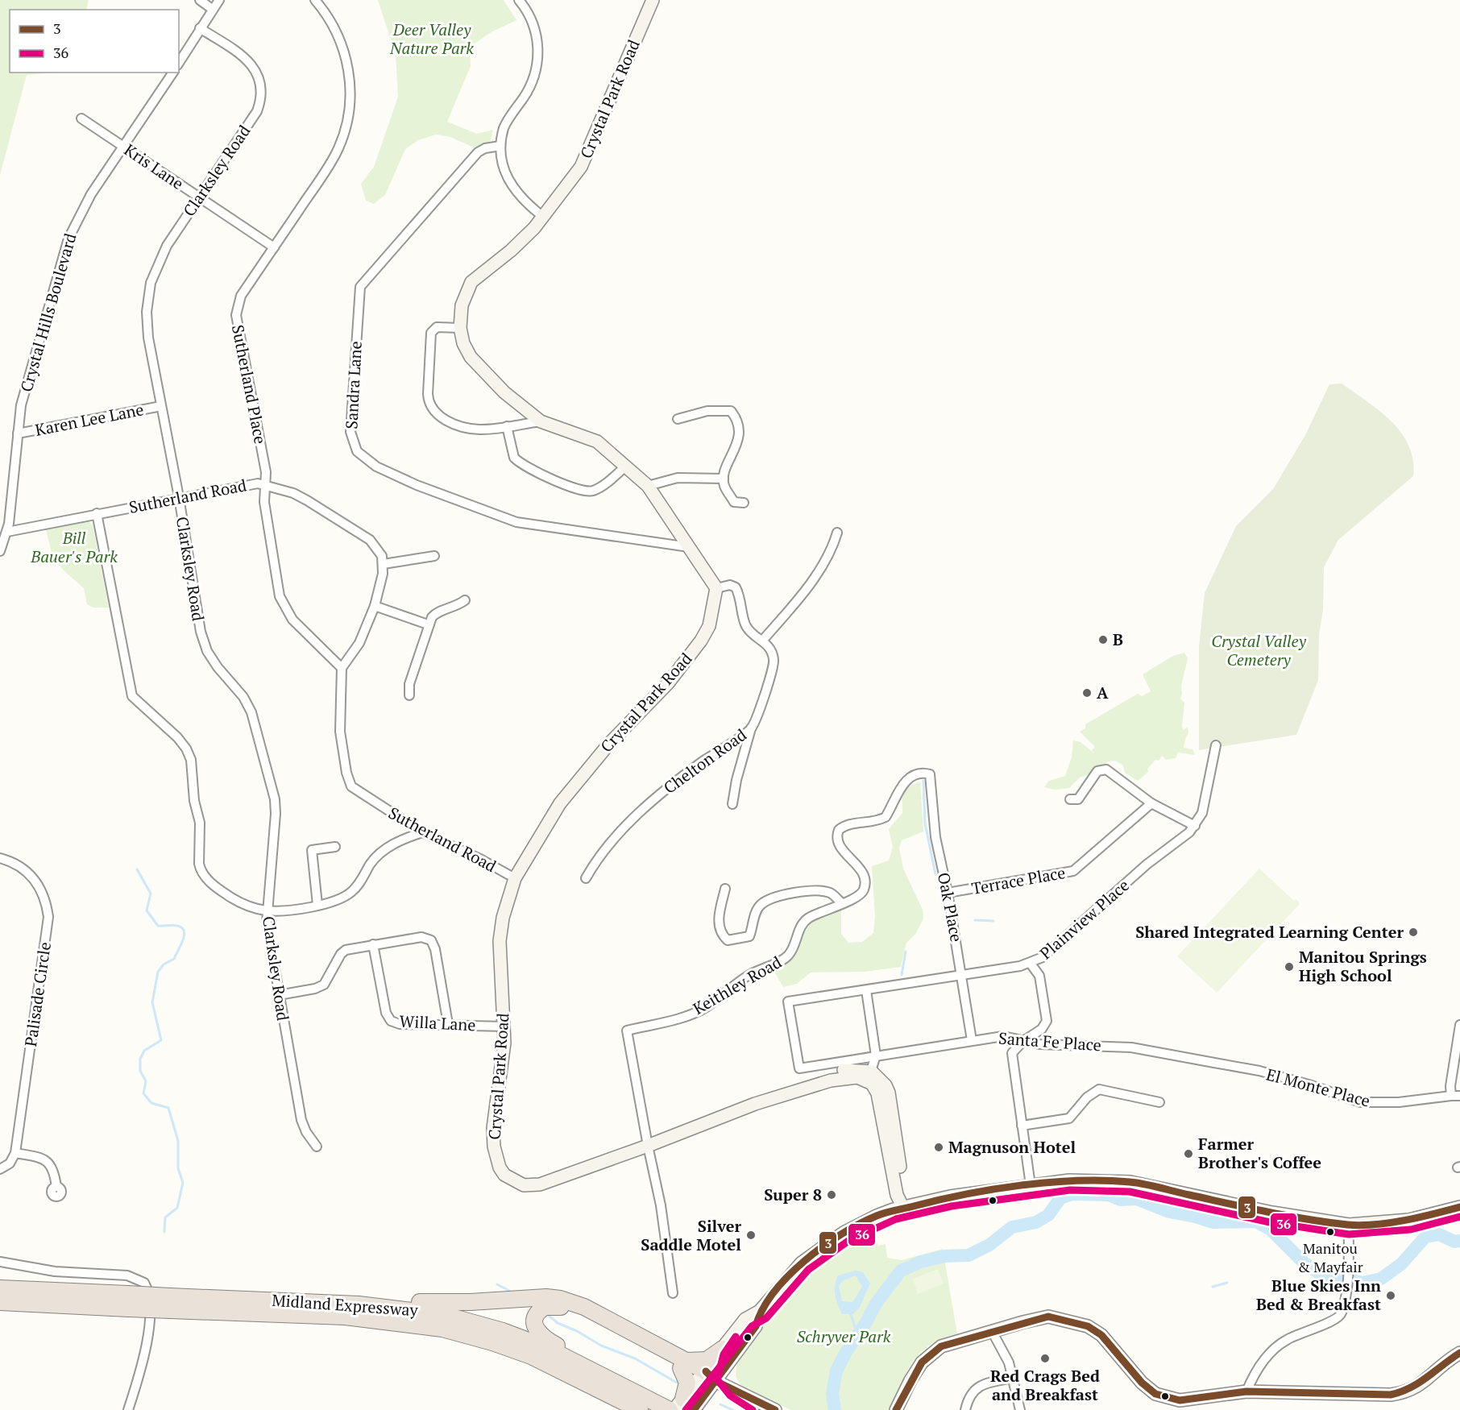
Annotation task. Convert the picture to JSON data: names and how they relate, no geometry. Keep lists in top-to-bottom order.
{
  "streets": {
    "highway": ["Midland Expressway"],
    "street": [
      "Crystal Park Road",
      "Kris Lane",
      "Clarksley Road",
      "Crystal Hills Boulevard",
      "Sutherland Place",
      "Sandra Lane",
      "Karen Lee Lane",
      "Sutherland Road",
      "Chelton Road",
      "Terrace Place",
      "Oak Place",
      "Plainview Place",
      "Keithley Road",
      "Palisade Circle",
      "Willa Lane",
      "Santa Fe Place",
      "El Monte Place"
    ]
  },
  "crossings": [
    ["Crystal Park Road", "Sandra Lane"],
    ["Crystal Park Road", "Sutherland Road"],
    ["Crystal Park Road", "Chelton Road"],
    ["Crystal Park Road", "Keithley Road"],
    ["Crystal Park Road", "Willa Lane"],
    ["Kris Lane", "Clarksley Road"],
    ["Kris Lane", "Crystal Hills Boulevard"],
    ["Kris Lane", "Sutherland Place"],
    ["Clarksley Road", "Karen Lee Lane"],
    ["Clarksley Road", "Sutherland Road"],
    ["Crystal Hills Boulevard", "Karen Lee Lane"],
    ["Crystal Hills Boulevard", "Sutherland Road"],
    ["Sutherland Place", "Sutherland Road"],
    ["Terrace Place", "Oak Place"],
    ["Oak Place", "Plainview Place"],
    ["Oak Place", "Keithley Road"],
    ["Oak Place", "Santa Fe Place"],
    ["Plainview Place", "Santa Fe Place"],
    ["Santa Fe Place", "El Monte Place"]
  ],
  "parks": [
    "Deer Valley Nature Park",
    "Bill Bauer's Park",
    "Crystal Valley Cemetery",
    "Schryver Park"
  ],
  "places": [
    "B",
    "A",
    "Shared Integrated Learning Center",
    "Manitou Springs High School",
    "Magnuson Hotel",
    "Farmer Brother's Coffee",
    "Super 8",
    "Manitou & Mayfair",
    "Silver Saddle Motel",
    "Blue Skies Inn Bed & Breakfast",
    "Red Crags Bed and Breakfast"
  ],
  "lines": ["transit line 3", "transit line 36"],
  "legend": ["3", "36"]
}
